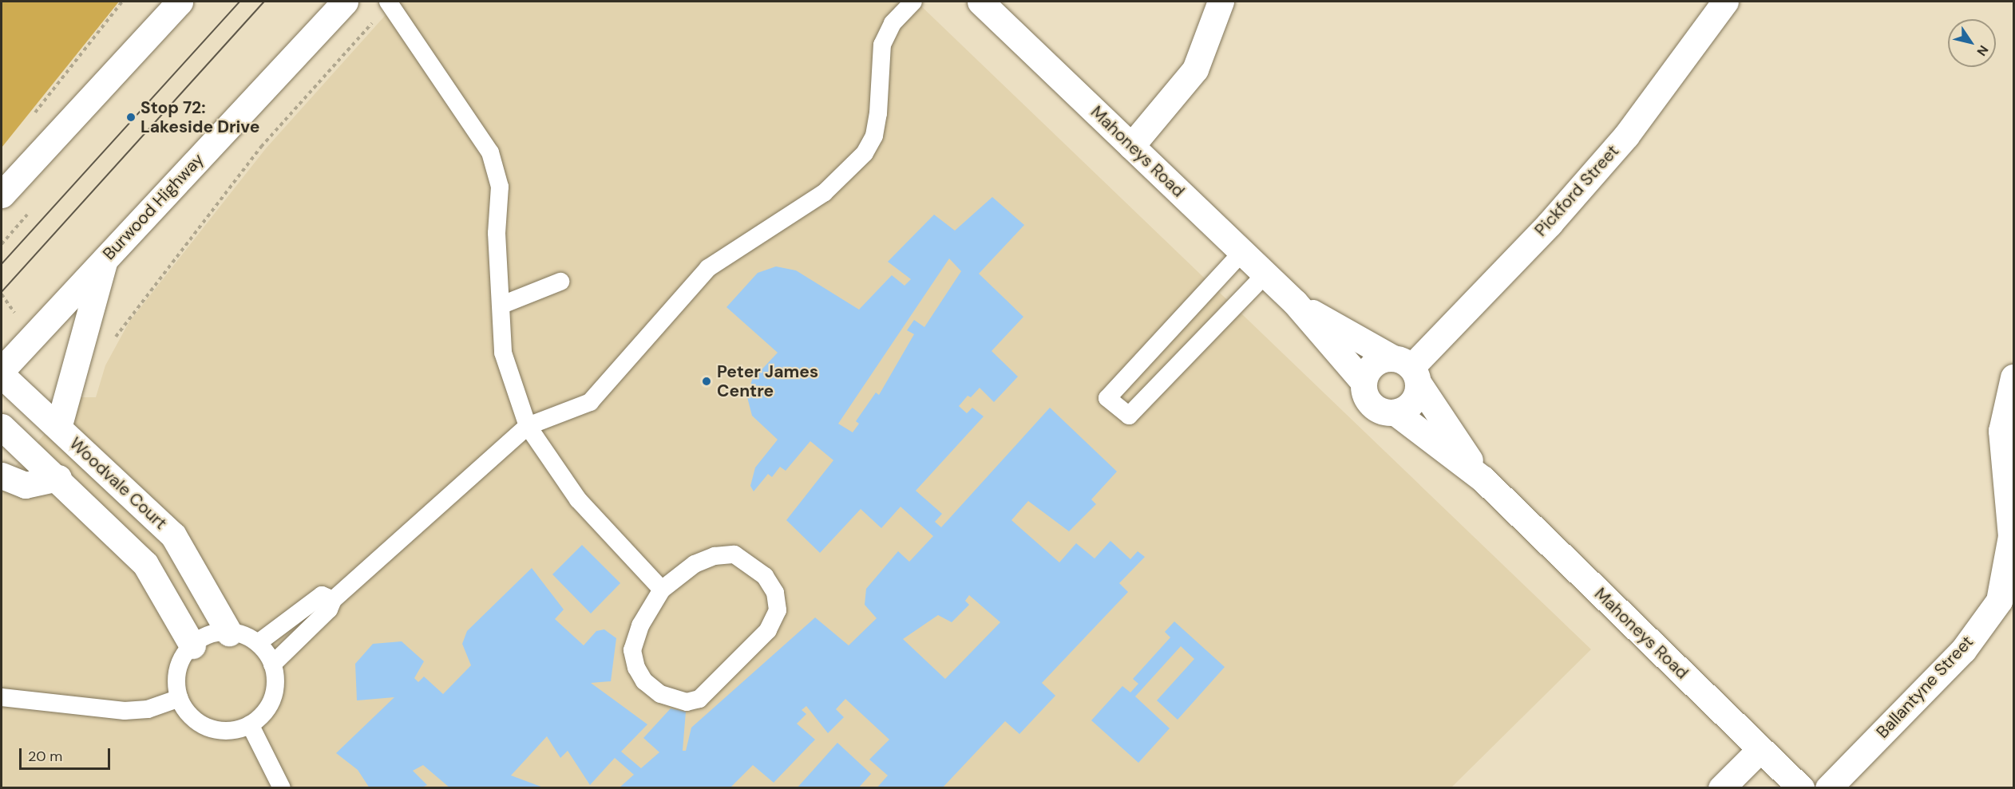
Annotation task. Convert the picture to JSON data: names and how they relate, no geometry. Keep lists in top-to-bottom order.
{
  "streets": {
    "main road": [
      "Mahoneys Road",
      "Pickford Street",
      "Burwood Highway",
      "Woodvale Court",
      "Ballantyne Street"
    ]
  },
  "crossings": [
    ["Mahoneys Road", "Pickford Street"]
  ],
  "places": ["Stop 72: Lakeside Drive", "Peter James Centre"],
  "scale_bar": "20 m",
  "north": "bottom right"
}
